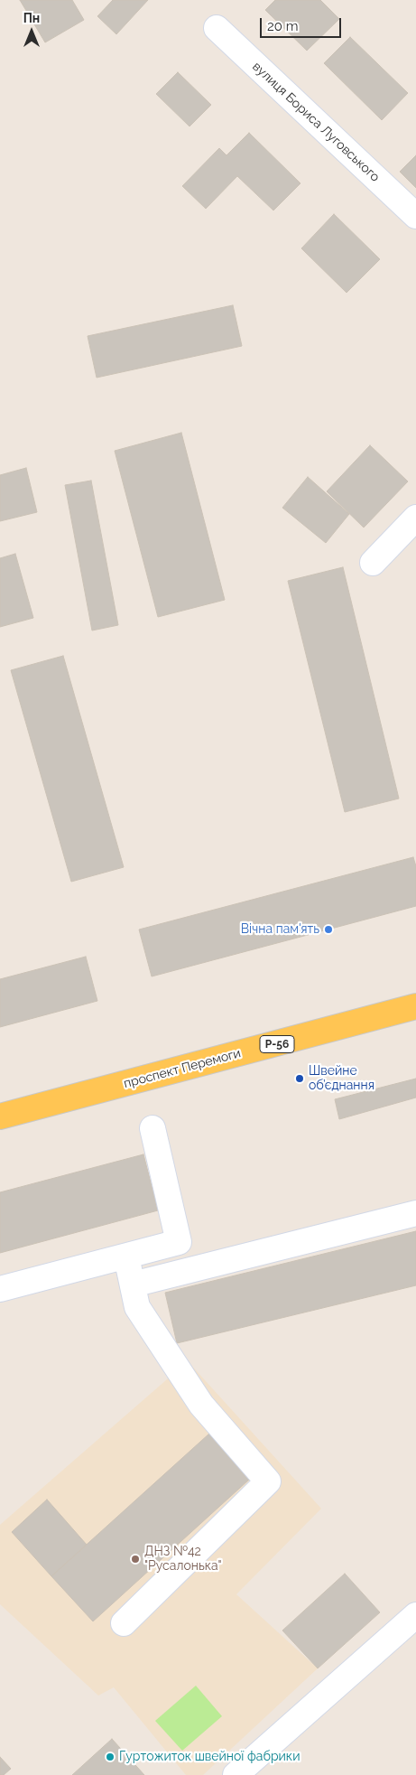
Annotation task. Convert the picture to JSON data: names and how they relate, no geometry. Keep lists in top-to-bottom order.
{
  "streets": {
    "main road": ["Р-56", "проспект Перемоги"],
    "street": ["вулиця Бориса Луговського"]
  },
  "places": [
    "Вічна пам'ять",
    "Швейне об’єднання",
    "ДНЗ №42 \"Русалонька\"",
    "Гуртожиток швейної фабрики"
  ],
  "scale_bar": "20 m",
  "north": "top"
}
